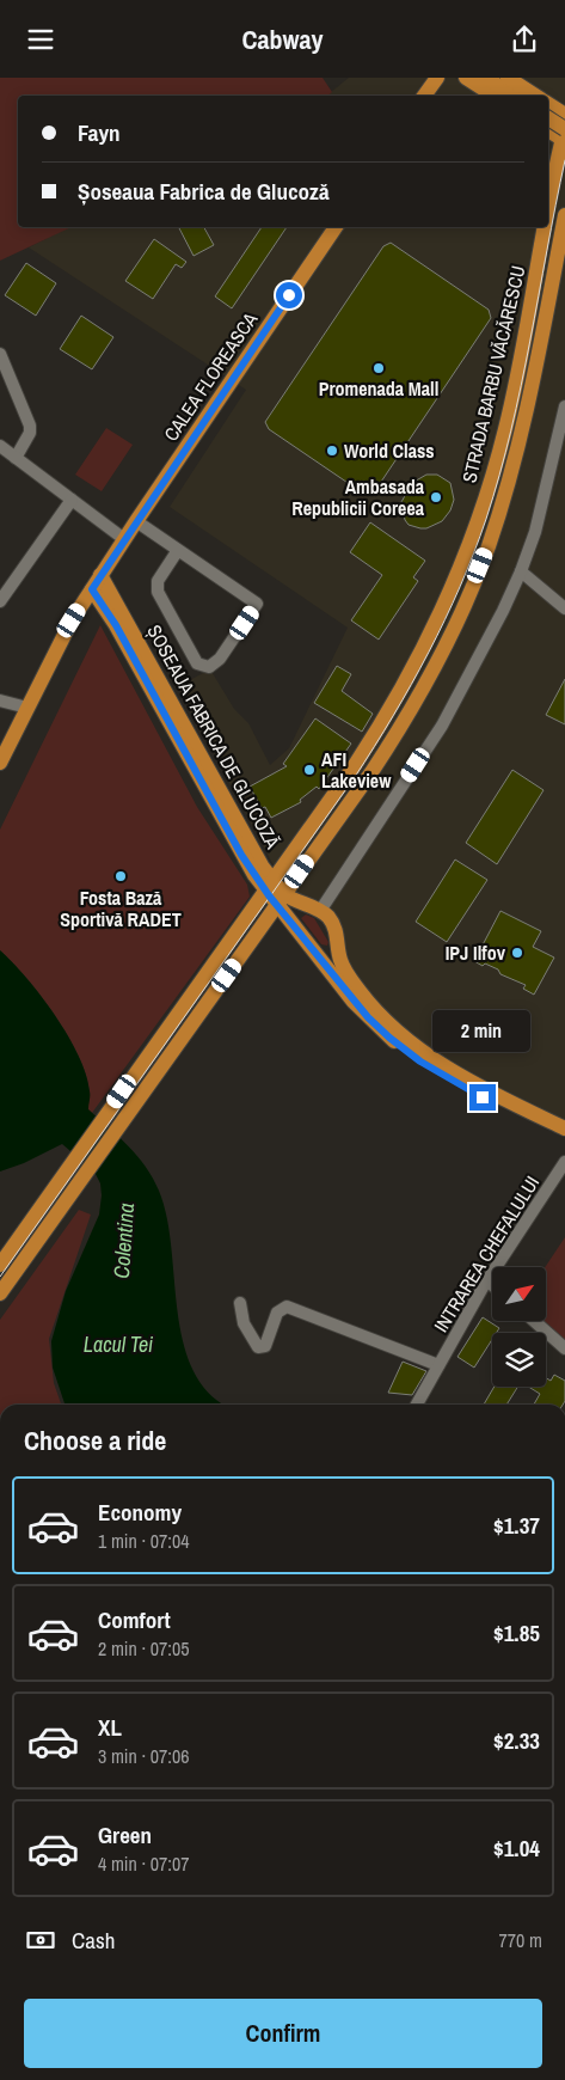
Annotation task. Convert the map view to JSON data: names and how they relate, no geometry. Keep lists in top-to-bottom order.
{
  "streets": {
    "main road": ["STRADA BARBU VĂCĂRESCU", "CALEA FLOREASCA", "ȘOSEAUA FABRICA DE GLUCOZĂ"],
    "street": ["INTRAREA CHEFALULUI"]
  },
  "crossings": [
    ["STRADA BARBU VĂCĂRESCU", "ȘOSEAUA FABRICA DE GLUCOZĂ"],
    ["CALEA FLOREASCA", "ȘOSEAUA FABRICA DE GLUCOZĂ"]
  ],
  "water": ["Colentina", "Lacul Tei"],
  "places": [
    "Promenada Mall",
    "World Class",
    "Ambasada Republicii Coreea",
    "AFI Lakeview",
    "Fosta Bază Sportivă RADET",
    "IPJ Ilfov"
  ],
  "north": "top right",
  "page": {
    "header": "Cabway",
    "banner": ["Fayn", "Șoseaua Fabrica de Glucoză"],
    "bubble": "2 min",
    "heading": "Choose a ride",
    "list": [
      {
        "name": "Economy",
        "note": "1 min · 07:04",
        "value": "$1.37"
      },
      {
        "name": "Comfort",
        "note": "2 min · 07:05",
        "value": "$1.85"
      },
      {
        "name": "XL",
        "note": "3 min · 07:06",
        "value": "$2.33"
      },
      {
        "name": "Green",
        "note": "4 min · 07:07",
        "value": "$1.04"
      }
    ],
    "pay": ["Cash", "770 m"],
    "buttons": "Confirm"
  }
}
